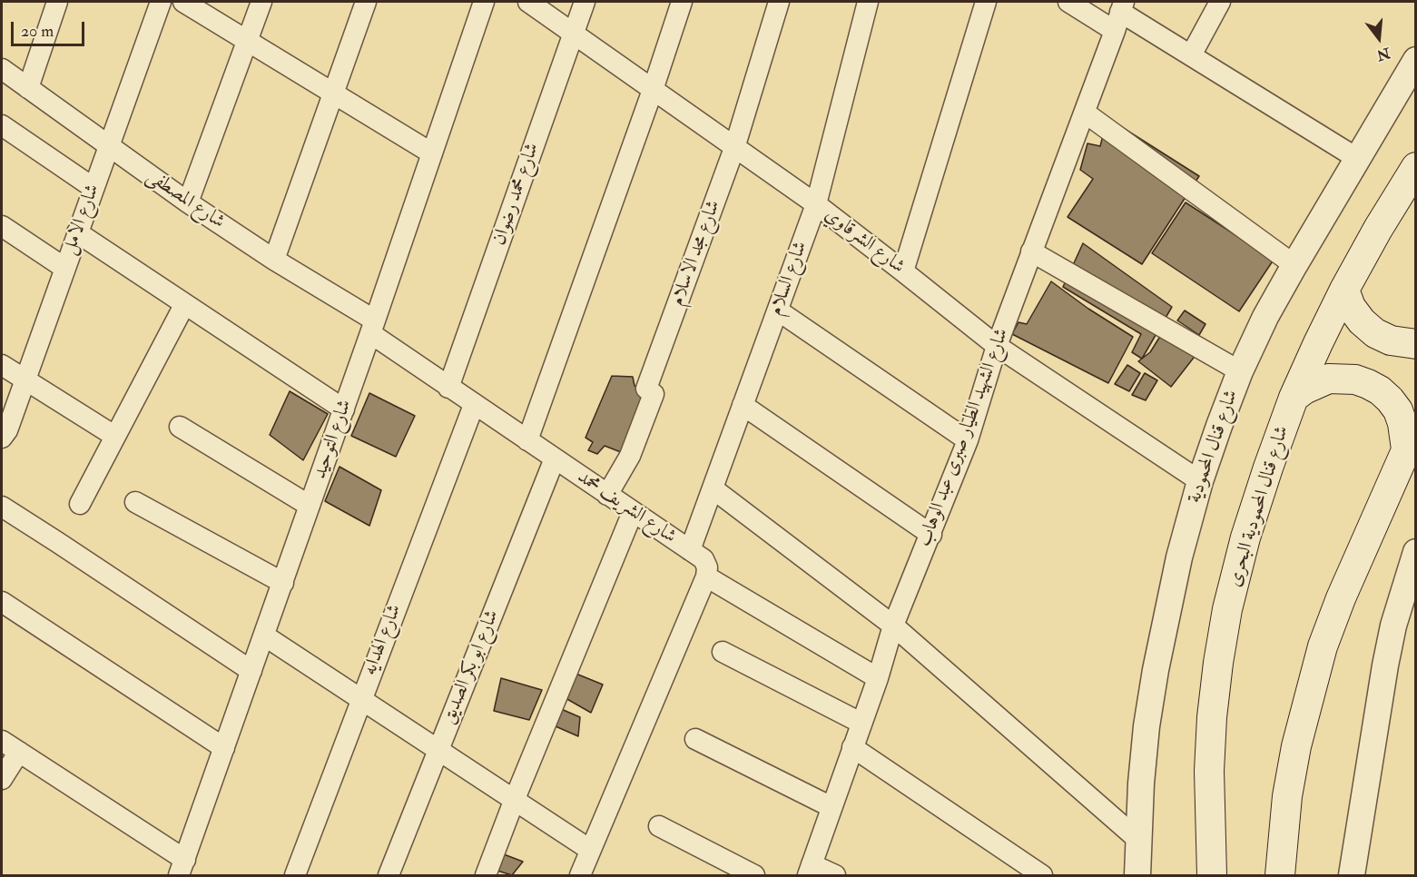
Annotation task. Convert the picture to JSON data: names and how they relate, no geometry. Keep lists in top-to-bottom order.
{
  "streets": {
    "main road": ["شارع قنال المحمودية البحرى"],
    "street": [
      "شارع محمد رضوان",
      "شارع المصطفى",
      "شارع الامل",
      "شارع الشرقاوي",
      "شارع مجد الاسلام",
      "شارع السلام",
      "شارع الشهيد الطيار صبرى عبد الوهاب",
      "شارع التوحيد",
      "شارع قنال المحمودية",
      "شارع الشريف محمد",
      "شارع الهدايه",
      "شارع ابو بكر الصديق"
    ]
  },
  "crossings": [
    ["شارع محمد رضوان", "شارع الشرقاوي"],
    ["شارع محمد رضوان", "شارع الشريف محمد"],
    ["شارع المصطفى", "شارع الامل"],
    ["شارع المصطفى", "شارع التوحيد"],
    ["شارع المصطفى", "شارع الشريف محمد"],
    ["شارع الشرقاوي", "شارع مجد الاسلام"],
    ["شارع الشرقاوي", "شارع السلام"],
    ["شارع الشرقاوي", "شارع الشهيد الطيار صبرى عبد الوهاب"],
    ["شارع الشرقاوي", "شارع قنال المحمودية"],
    ["شارع مجد الاسلام", "شارع الشريف محمد"],
    ["شارع السلام", "شارع الشريف محمد"],
    ["شارع التوحيد", "شارع الشريف محمد"],
    ["شارع الشريف محمد", "شارع الهدايه"],
    ["شارع الشريف محمد", "شارع ابو بكر الصديق"]
  ],
  "scale_bar": "20 m",
  "north": "bottom"
}
